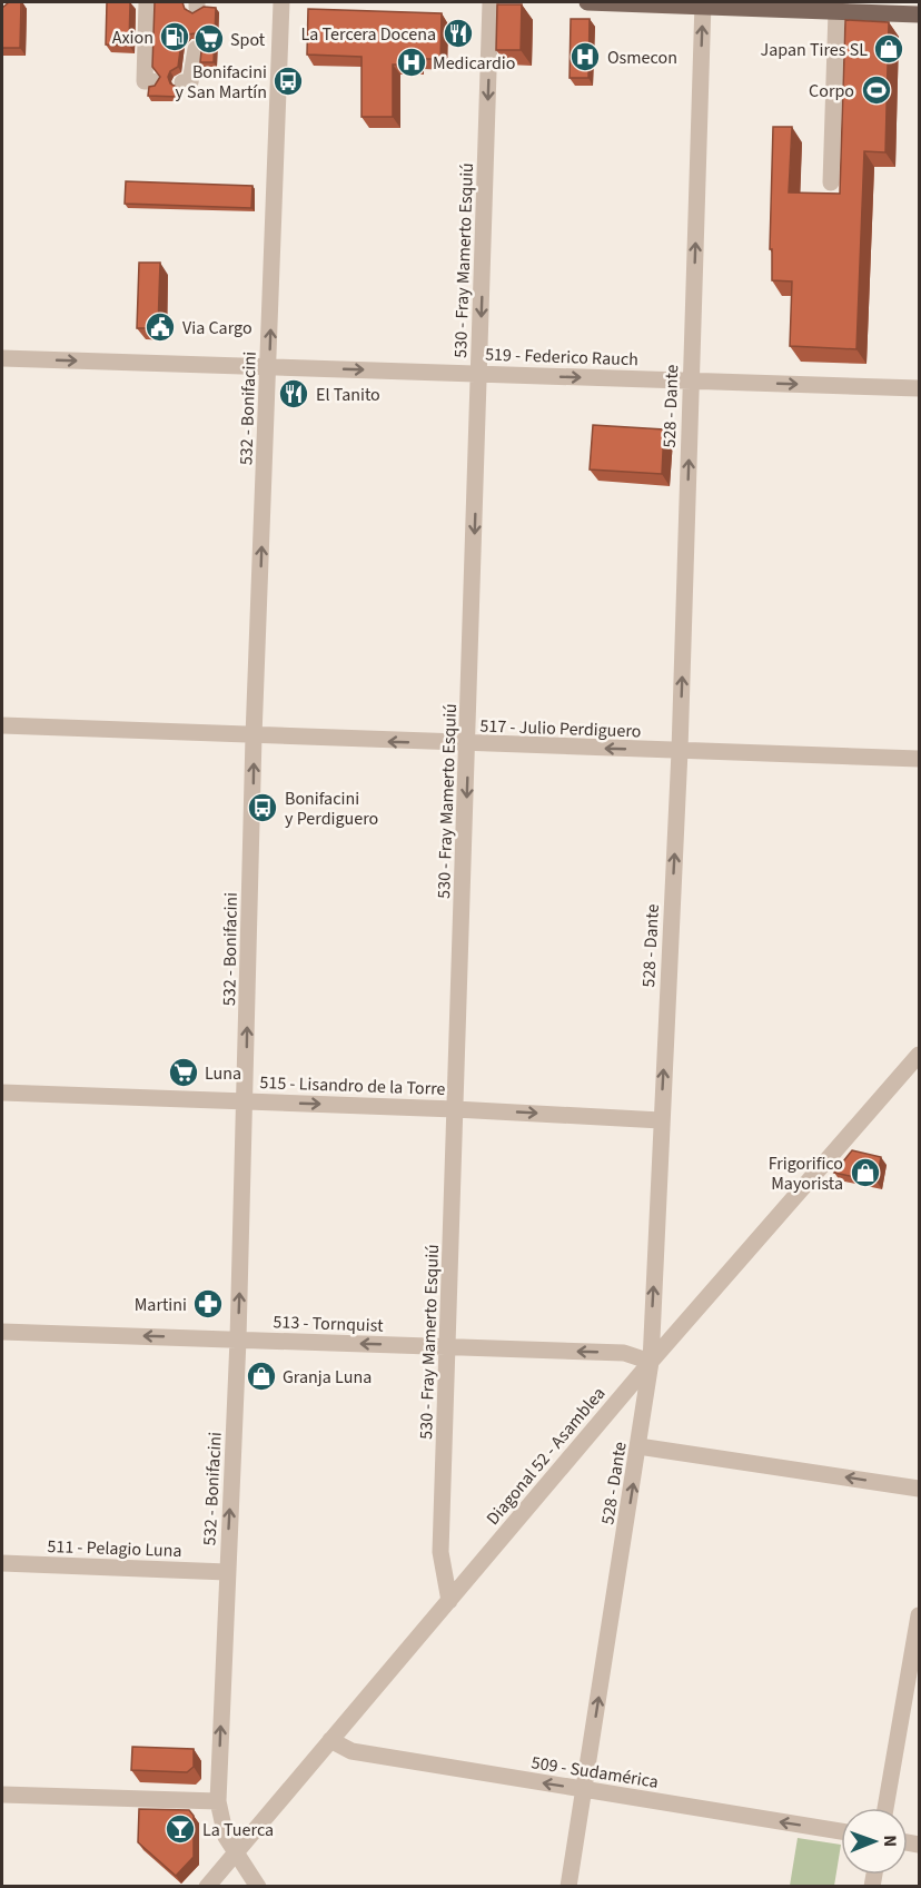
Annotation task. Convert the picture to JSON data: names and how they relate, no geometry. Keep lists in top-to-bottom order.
{
  "streets": {
    "street": [
      "530 - Fray Mamerto Esquiú",
      "519 - Federico Rauch",
      "528 - Dante",
      "532 - Bonifacini",
      "517 - Julio Perdiguero",
      "515 - Lisandro de la Torre",
      "513 - Tornquist",
      "Diagonal 52 - Asamblea",
      "511 - Pelagio Luna",
      "509 - Sudamérica"
    ]
  },
  "crossings": [
    ["530 - Fray Mamerto Esquiú", "519 - Federico Rauch"],
    ["530 - Fray Mamerto Esquiú", "517 - Julio Perdiguero"],
    ["530 - Fray Mamerto Esquiú", "515 - Lisandro de la Torre"],
    ["530 - Fray Mamerto Esquiú", "513 - Tornquist"],
    ["530 - Fray Mamerto Esquiú", "Diagonal 52 - Asamblea"],
    ["519 - Federico Rauch", "528 - Dante"],
    ["519 - Federico Rauch", "532 - Bonifacini"],
    ["528 - Dante", "517 - Julio Perdiguero"],
    ["528 - Dante", "515 - Lisandro de la Torre"],
    ["528 - Dante", "513 - Tornquist"],
    ["528 - Dante", "Diagonal 52 - Asamblea"],
    ["528 - Dante", "509 - Sudamérica"],
    ["532 - Bonifacini", "517 - Julio Perdiguero"],
    ["532 - Bonifacini", "515 - Lisandro de la Torre"],
    ["532 - Bonifacini", "513 - Tornquist"],
    ["532 - Bonifacini", "Diagonal 52 - Asamblea"],
    ["532 - Bonifacini", "511 - Pelagio Luna"],
    ["513 - Tornquist", "Diagonal 52 - Asamblea"],
    ["Diagonal 52 - Asamblea", "509 - Sudamérica"]
  ],
  "one_way": [
    "530 - Fray Mamerto Esquiú",
    "519 - Federico Rauch",
    "528 - Dante",
    "532 - Bonifacini",
    "517 - Julio Perdiguero",
    "515 - Lisandro de la Torre",
    "513 - Tornquist",
    "509 - Sudamérica"
  ],
  "places": {
    "restaurant": ["La Tercera Docena", "El Tanito"],
    "fuel station": ["Axion"],
    "supermarket": ["Spot", "Luna"],
    "shop": ["Japan Tires SL", "Frigorifico Mayorista", "Granja Luna"],
    "hospital": ["Osmecon", "Medicardio"],
    "bus stop": ["Bonifacini y San Martín", "Bonifacini y Perdiguero"],
    "sports": ["Corpo"],
    "public building": ["Via Cargo"],
    "pharmacy": ["Martini"],
    "bar": ["La Tuerca"]
  },
  "north": "right"
}
